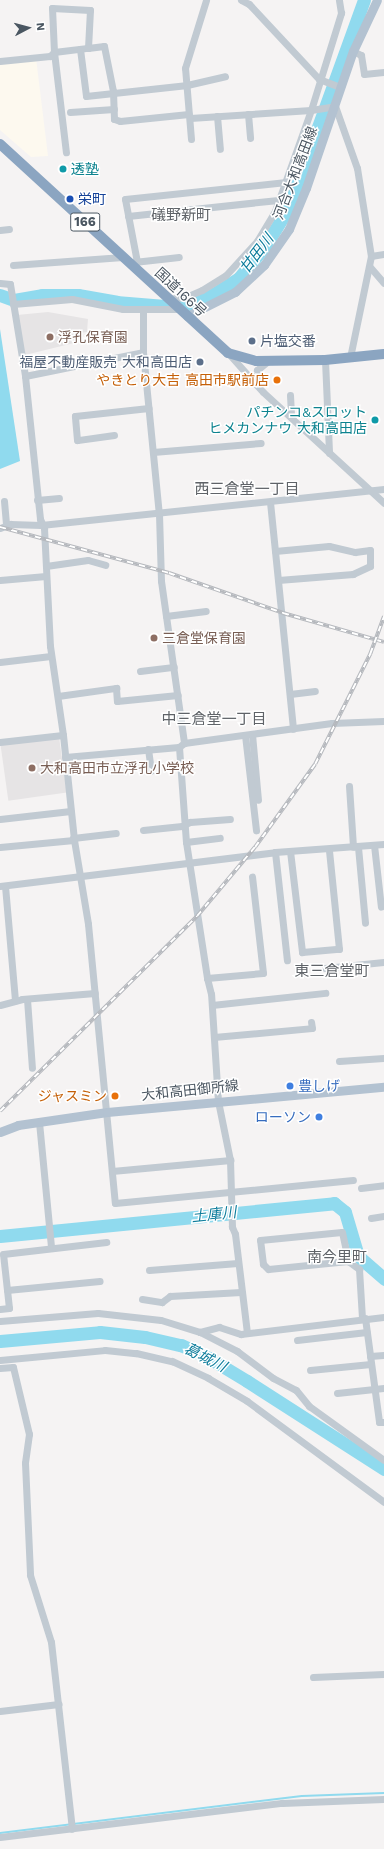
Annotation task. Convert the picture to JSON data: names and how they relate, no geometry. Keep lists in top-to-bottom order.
{
  "streets": {
    "highway": ["166", "国道166号"],
    "main road": ["河合大和高田線", "大和高田御所線"]
  },
  "crossings": [
    ["河合大和高田線", "国道166号"]
  ],
  "districts": [
    "礒野新町",
    "西三倉堂一丁目",
    "中三倉堂一丁目",
    "東三倉堂町",
    "南今里町"
  ],
  "water": ["甘田川", "土庫川", "葛城川"],
  "places": [
    "透塾",
    "栄町",
    "浮孔保育園",
    "片塩交番",
    "福屋不動産販売 大和高田店",
    "やきとり大吉 高田市駅前店",
    "パチンコ&スロット ヒメカンナウ 大和高田店",
    "三倉堂保育園",
    "大和高田市立浮孔小学校",
    "豊しげ",
    "ジャスミン",
    "ローソン"
  ],
  "north": "right"
}
